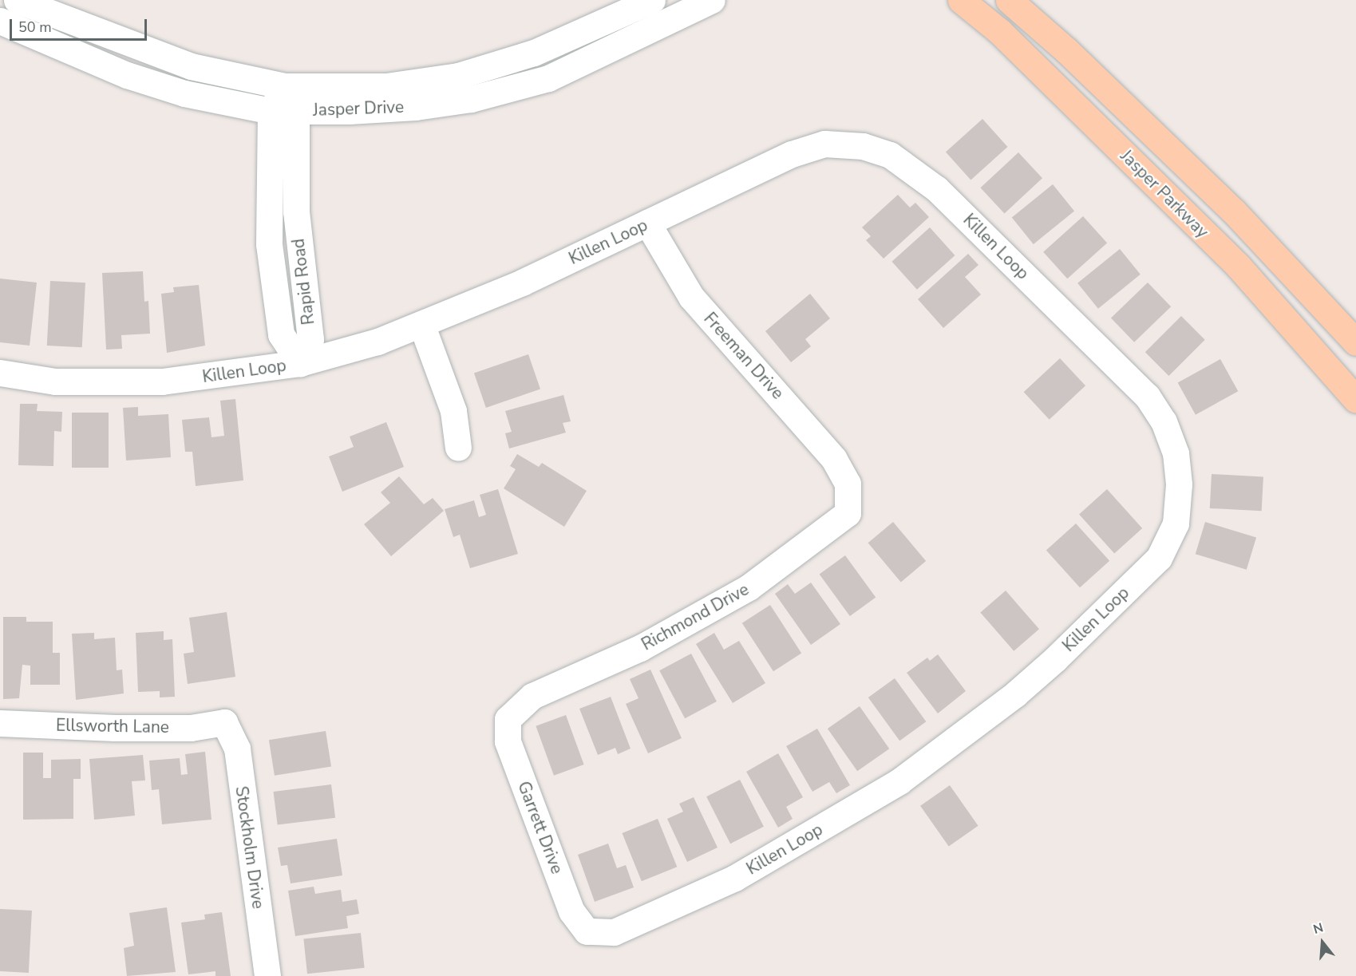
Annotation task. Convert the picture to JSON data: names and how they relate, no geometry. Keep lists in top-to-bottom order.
{
  "streets": {
    "main road": ["Jasper Parkway"],
    "street": [
      "Jasper Drive",
      "Killen Loop",
      "Rapid Road",
      "Freeman Drive",
      "Richmond Drive",
      "Ellsworth Lane",
      "Garrett Drive",
      "Stockholm Drive"
    ]
  },
  "crossings": [
    ["Jasper Drive", "Rapid Road"],
    ["Killen Loop", "Rapid Road"],
    ["Killen Loop", "Freeman Drive"],
    ["Killen Loop", "Garrett Drive"],
    ["Freeman Drive", "Richmond Drive"],
    ["Richmond Drive", "Garrett Drive"],
    ["Ellsworth Lane", "Stockholm Drive"]
  ],
  "scale_bar": "50 m",
  "north": "top"
}
